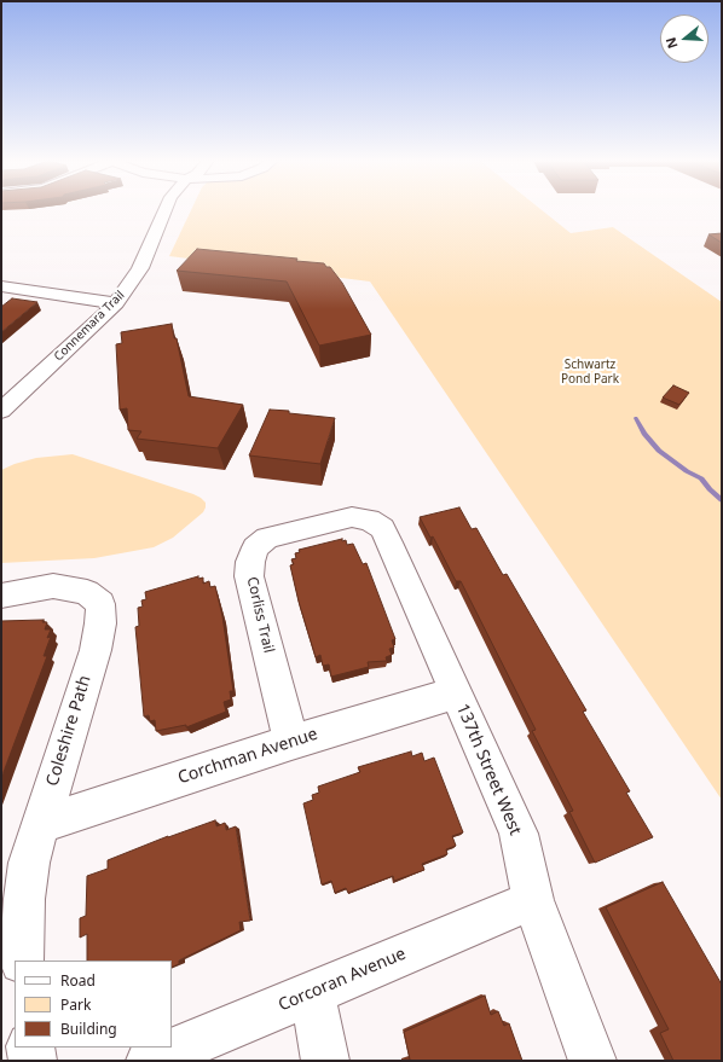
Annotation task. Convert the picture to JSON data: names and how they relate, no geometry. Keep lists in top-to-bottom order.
{
  "streets": {
    "street": [
      "Connemara Trail",
      "Corliss Trail",
      "Coleshire Path",
      "Corchman Avenue",
      "137th Street West",
      "Corcoran Avenue"
    ]
  },
  "crossings": [
    ["Corliss Trail", "Corchman Avenue"],
    ["Corliss Trail", "137th Street West"],
    ["Coleshire Path", "Corchman Avenue"],
    ["Corchman Avenue", "137th Street West"],
    ["137th Street West", "Corcoran Avenue"]
  ],
  "parks": ["Schwartz Pond Park"],
  "legend": ["Road", "Park", "Building"],
  "north": "left"
}
